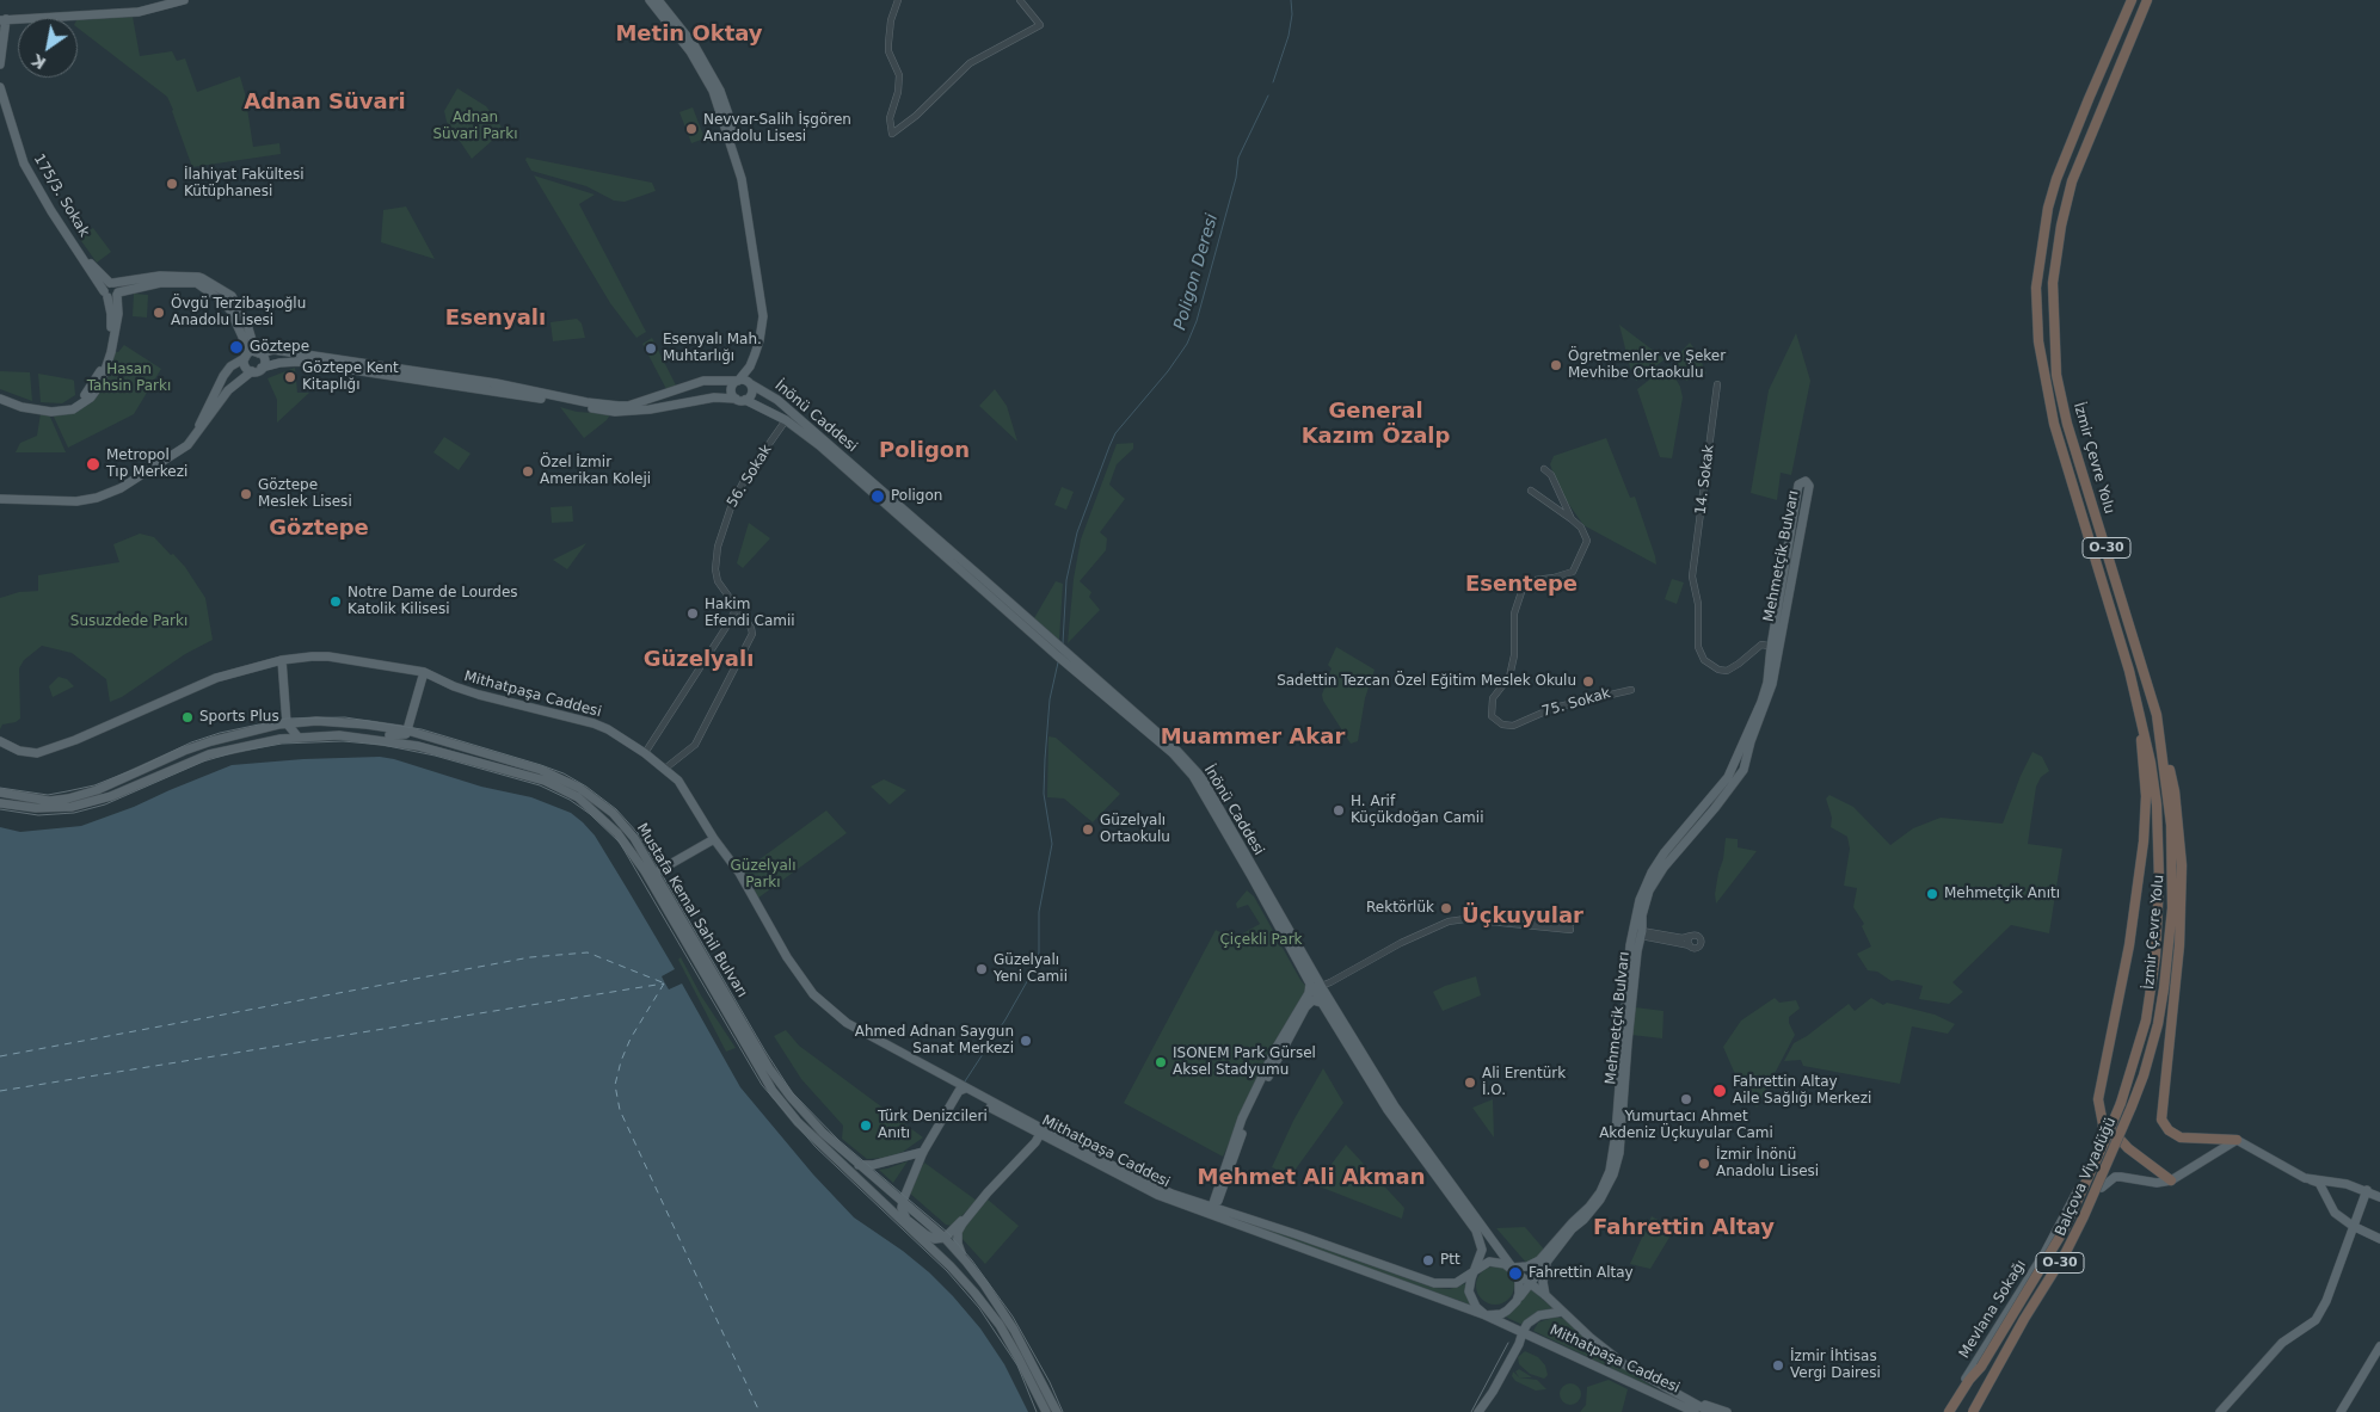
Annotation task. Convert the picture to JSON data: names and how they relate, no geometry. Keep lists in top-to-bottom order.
{
  "streets": {
    "highway": ["İzmir Çevre Yolu", "O-30", "Balçova Viyadüğü"],
    "main road": [
      "175/3. Sokak",
      "İnönü Caddesi",
      "Mehmetçik Bulvarı",
      "Mithatpaşa Caddesi",
      "Mustafa Kemal Sahil Bulvarı",
      "Mevlana Sokağı"
    ],
    "street": ["56. Sokak", "14. Sokak", "75. Sokak"]
  },
  "crossings": [
    ["İnönü Caddesi", "56. Sokak"],
    ["İnönü Caddesi", "Mehmetçik Bulvarı"],
    ["İnönü Caddesi", "Mithatpaşa Caddesi"],
    ["İzmir Çevre Yolu", "Balçova Viyadüğü"],
    ["56. Sokak", "Mithatpaşa Caddesi"],
    ["14. Sokak", "Mehmetçik Bulvarı"],
    ["O-30", "Balçova Viyadüğü"],
    ["O-30", "Mevlana Sokağı"],
    ["Mehmetçik Bulvarı", "Mithatpaşa Caddesi"]
  ],
  "districts": [
    "Metin Oktay",
    "Adnan Süvari",
    "Esenyalı",
    "General Kazım Özalp",
    "Poligon",
    "Göztepe",
    "Esentepe",
    "Güzelyalı",
    "Muammer Akar",
    "Üçkuyular",
    "Mehmet Ali Akman",
    "Fahrettin Altay"
  ],
  "water": ["Poligon Deresi"],
  "parks": [
    "Adnan Süvari Parkı",
    "Hasan Tahsin Parkı",
    "Susuzdede Parkı",
    "Güzelyalı Parkı",
    "Çiçekli Park"
  ],
  "places": [
    "Nevvar-Salih İşgören Anadolu Lisesi",
    "İlahiyat Fakültesi Kütüphanesi",
    "Övgü Terzibaşıoğlu Anadolu Lisesi",
    "Göztepe",
    "Esenyalı Mah. Muhtarlığı",
    "Ögretmenler ve Şeker Mevhibe Ortaokulu",
    "Göztepe Kent Kitaplığı",
    "Metropol Tıp Merkezi",
    "Özel İzmir Amerikan Koleji",
    "Göztepe Meslek Lisesi",
    "Poligon",
    "Notre Dame de Lourdes Katolik Kilisesi",
    "Hakim Efendi Camii",
    "Sadettin Tezcan Özel Eğitim Meslek Okulu",
    "Sports Plus",
    "H. Arif Küçükdoğan Camii",
    "Güzelyalı Ortaokulu",
    "Mehmetçik Anıtı",
    "Rektörlük",
    "Güzelyalı Yeni Camii",
    "Ahmed Adnan Saygun Sanat Merkezi",
    "ISONEM Park Gürsel Aksel Stadyumu",
    "Ali Erentürk İ.O.",
    "Fahrettin Altay Aile Sağlığı Merkezi",
    "Yumurtacı Ahmet Akdeniz Üçkuyular Cami",
    "Türk Denizcileri Anıtı",
    "İzmir İnönü Anadolu Lisesi",
    "Ptt",
    "Fahrettin Altay",
    "İzmir İhtisas Vergi Dairesi"
  ],
  "north": "bottom left"
}
